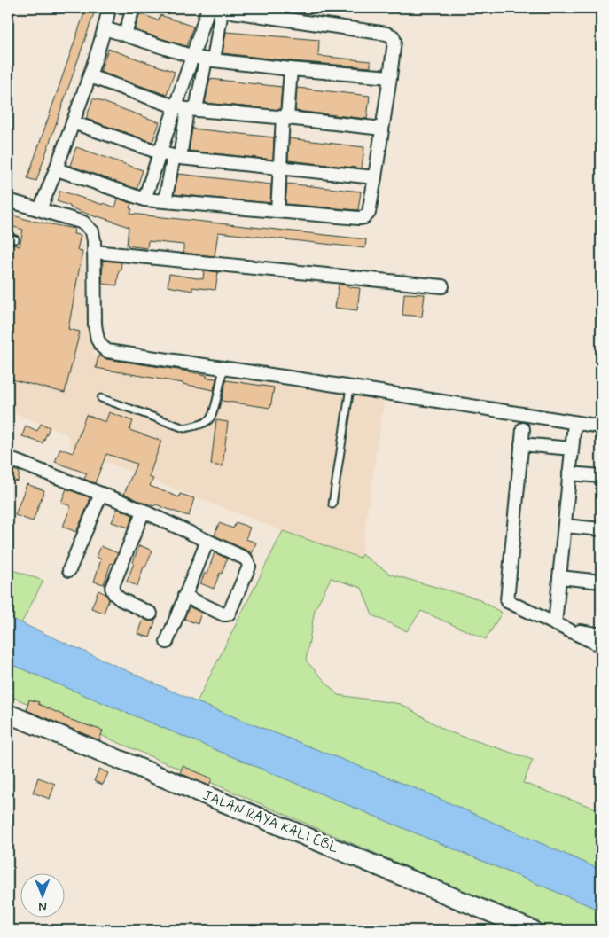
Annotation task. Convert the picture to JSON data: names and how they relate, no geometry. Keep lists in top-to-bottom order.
{
  "streets": {
    "main road": ["JALAN RAYA KALI CBL"]
  },
  "north": "bottom"
}
